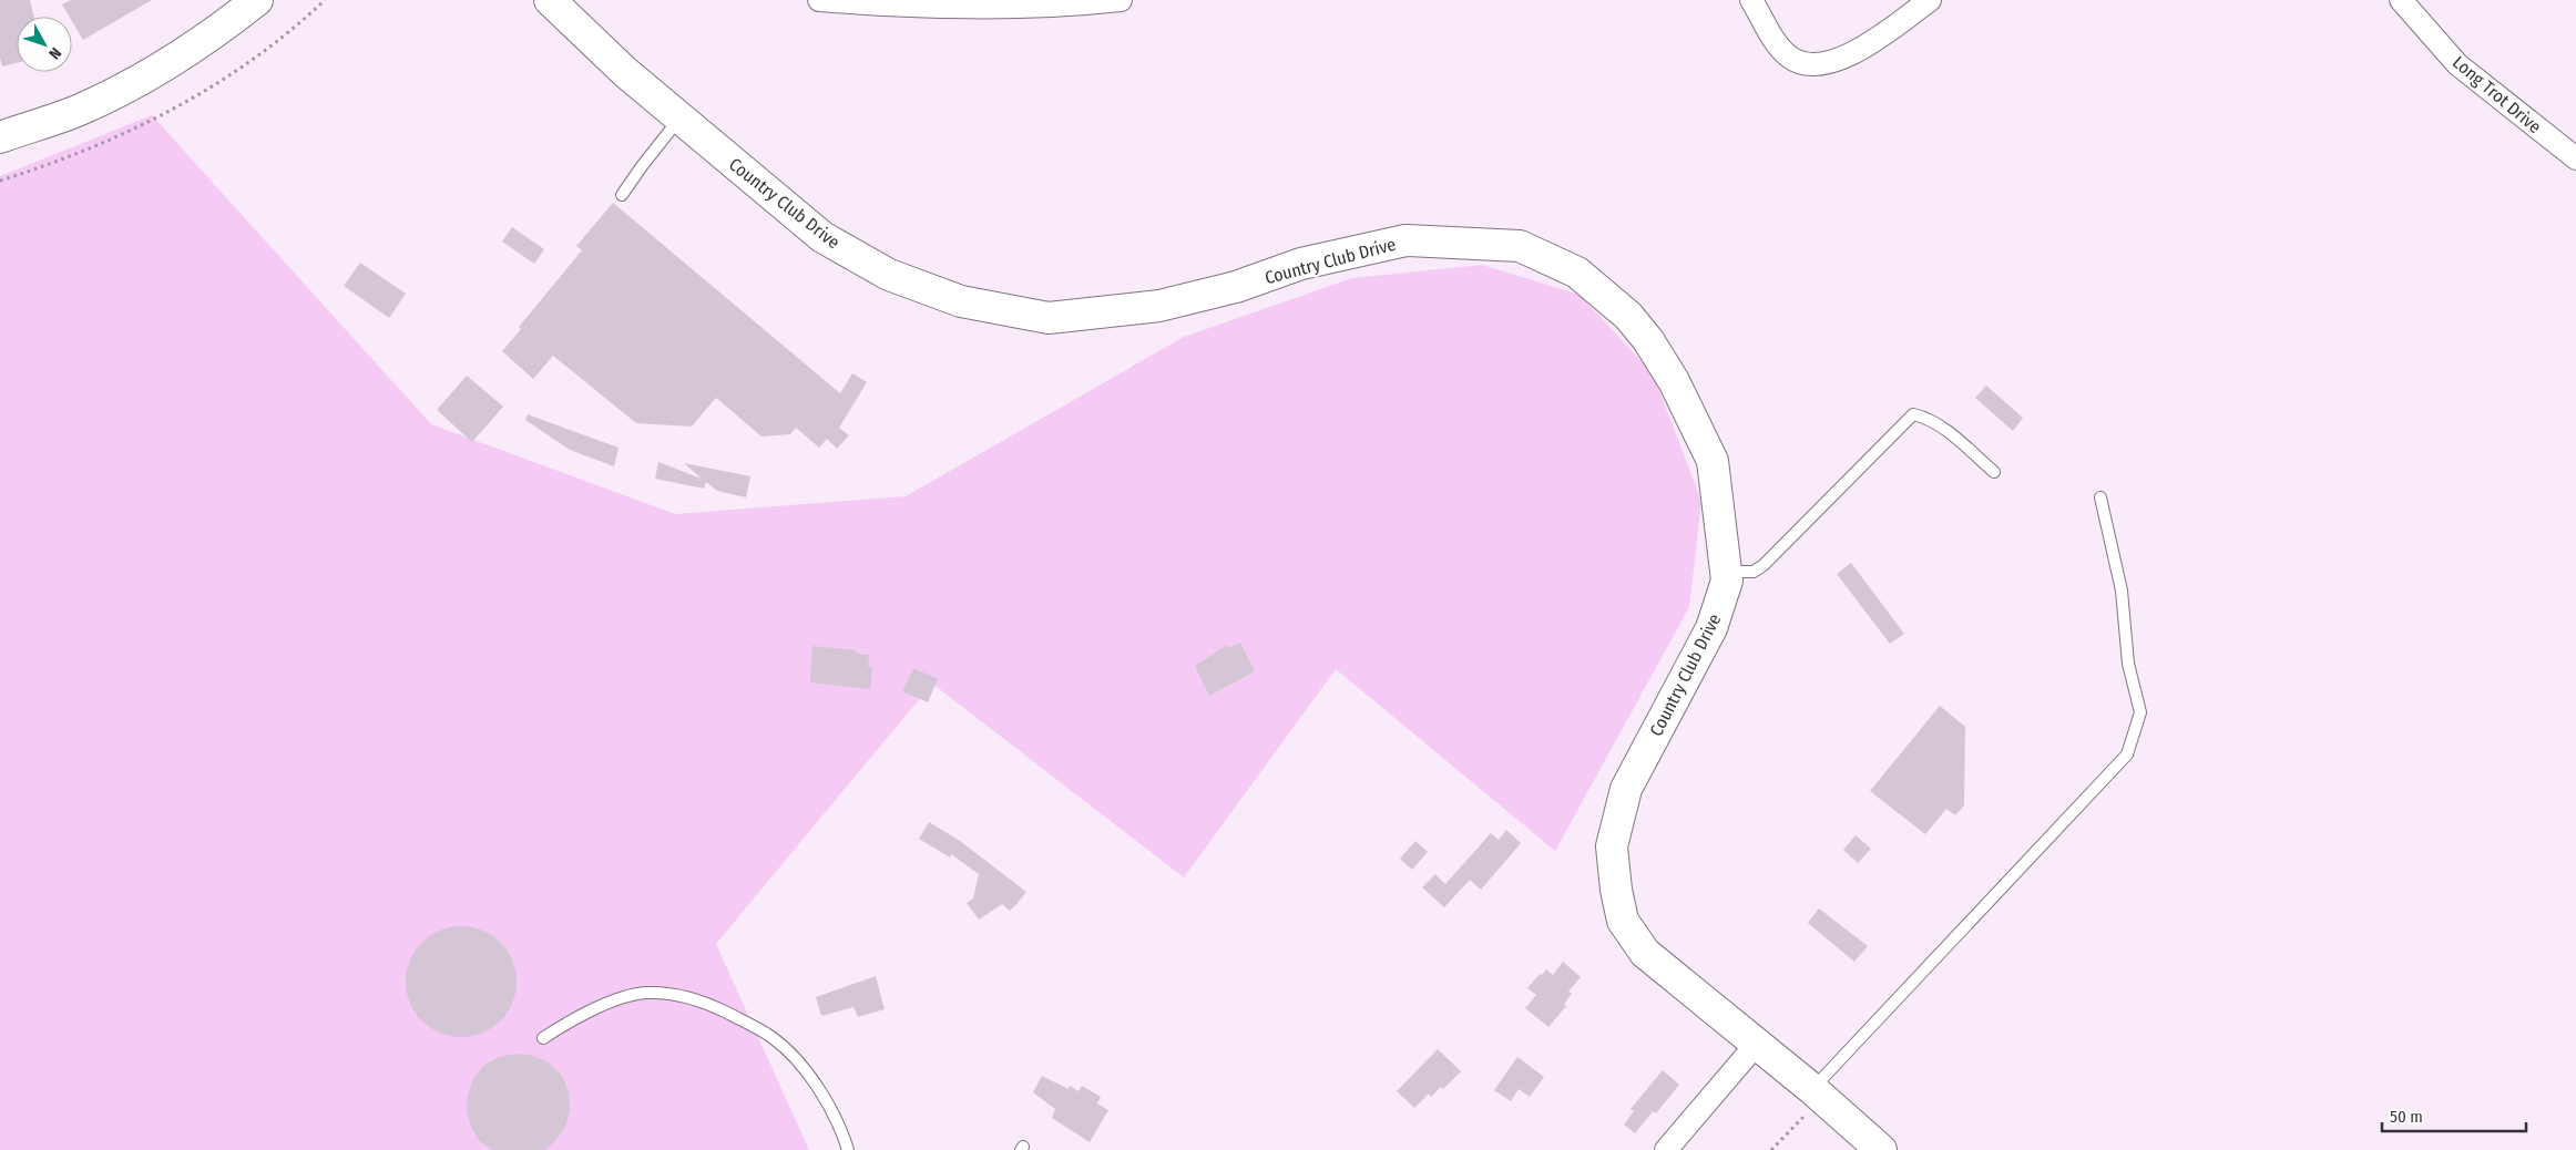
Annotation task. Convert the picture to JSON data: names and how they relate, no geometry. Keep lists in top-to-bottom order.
{
  "streets": {
    "street": ["Long Trot Drive", "Country Club Drive"]
  },
  "scale_bar": "50 m",
  "north": "bottom right"
}
